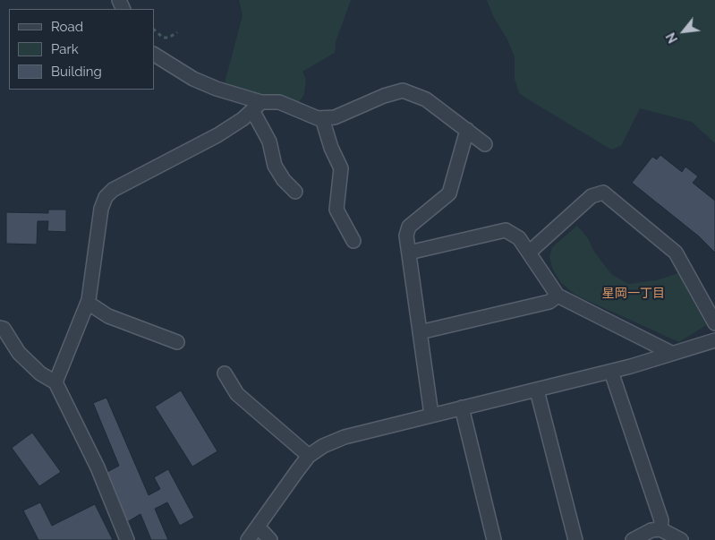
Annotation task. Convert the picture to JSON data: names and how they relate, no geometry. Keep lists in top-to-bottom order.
{
  "districts": ["星岡一丁目"],
  "legend": ["Road", "Park", "Building"],
  "north": "bottom left"
}
